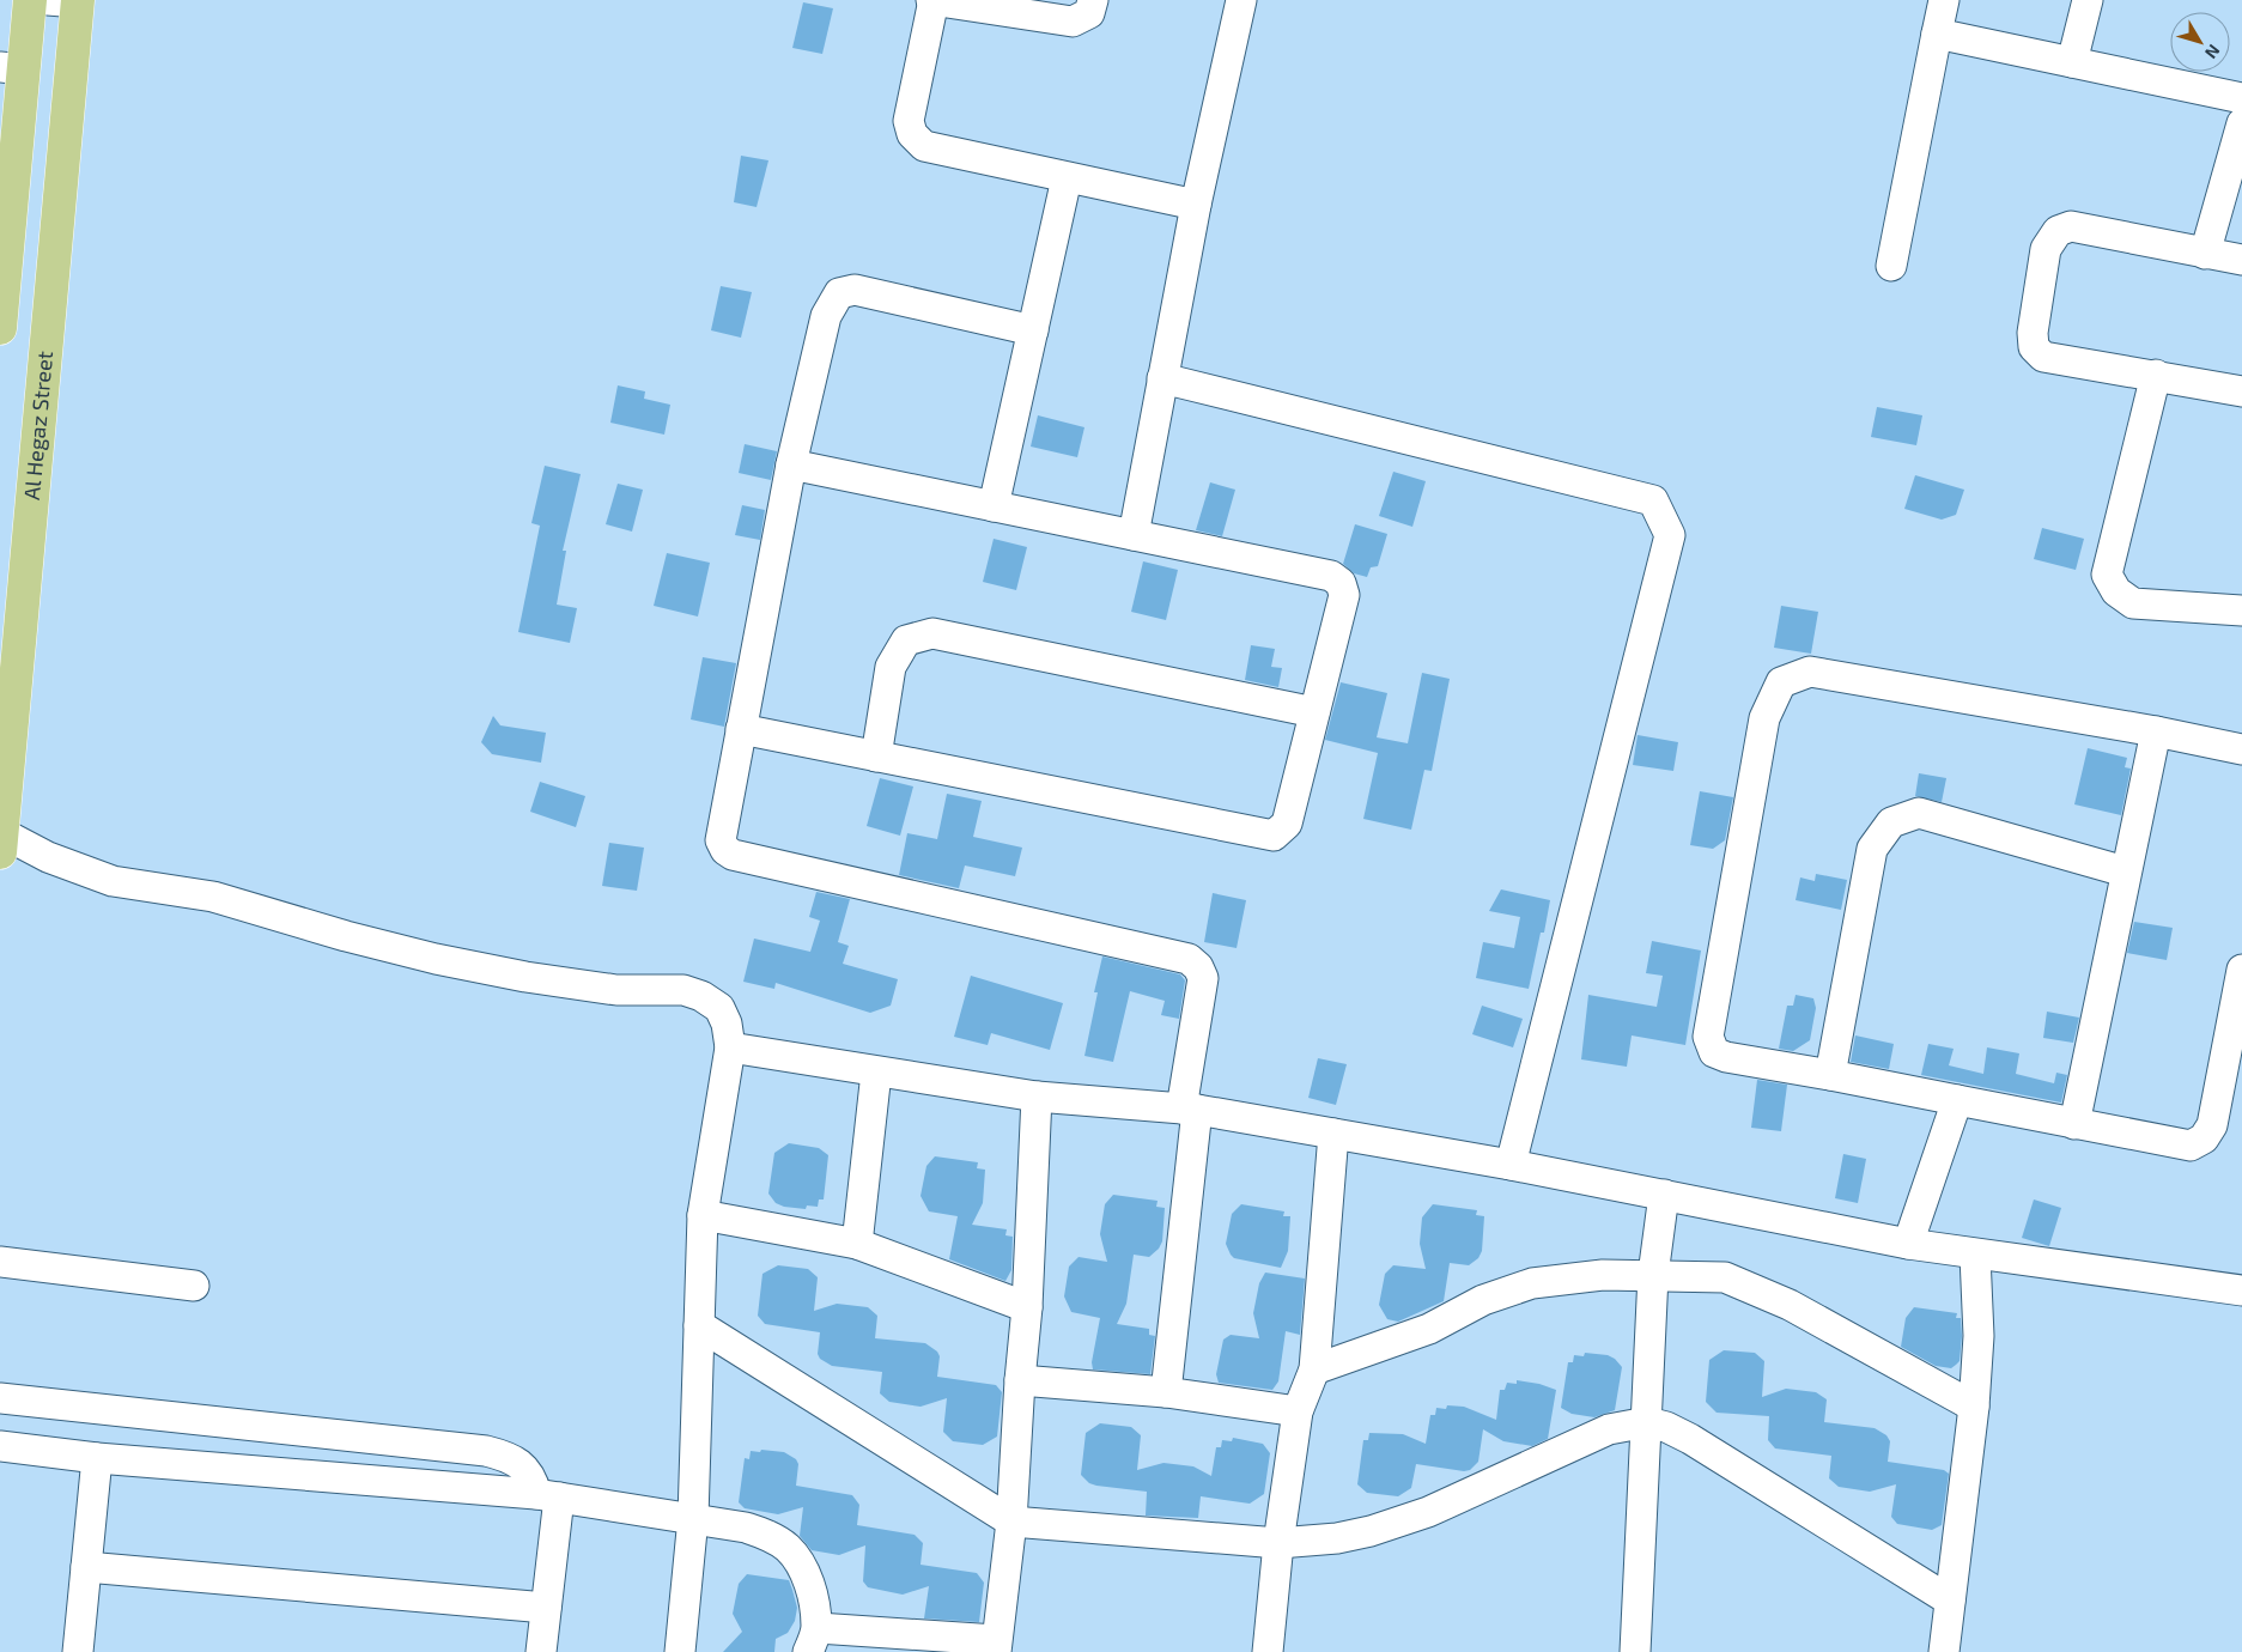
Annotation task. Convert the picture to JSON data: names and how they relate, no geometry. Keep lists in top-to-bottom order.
{
  "streets": {
    "main road": ["Al Hegaz Street"]
  },
  "north": "bottom right"
}
